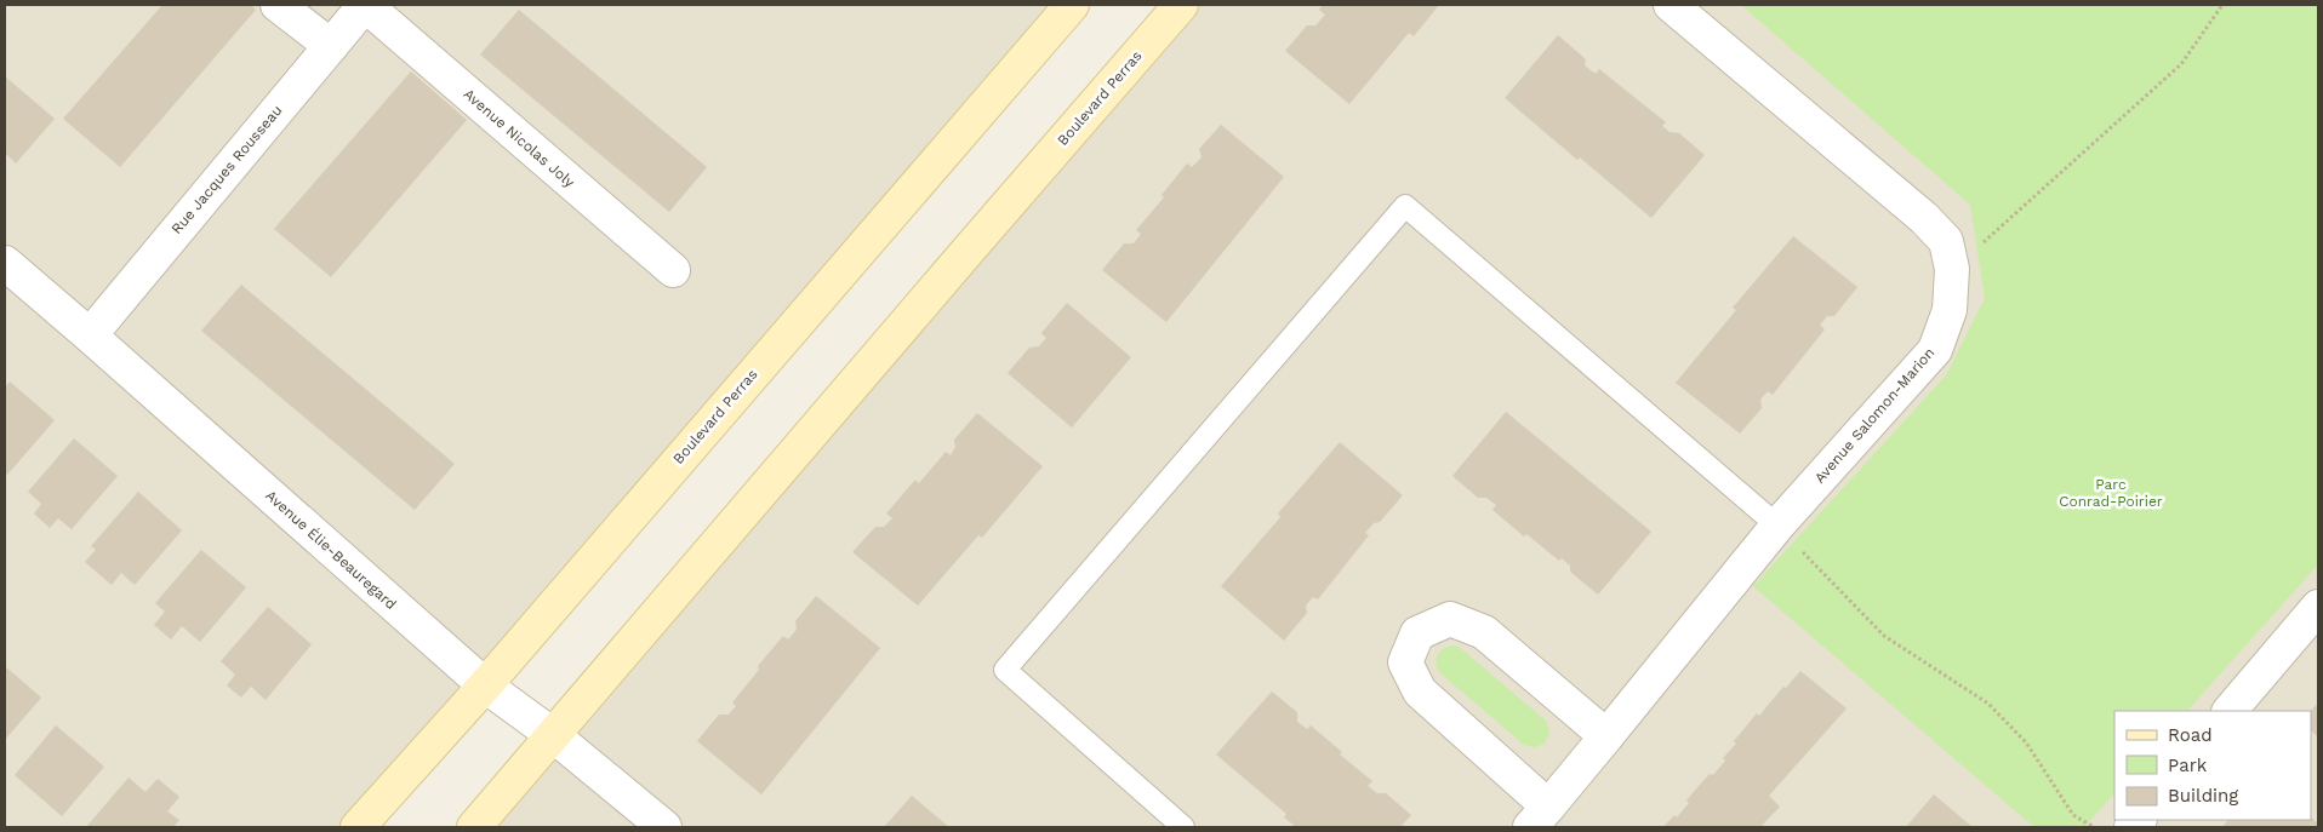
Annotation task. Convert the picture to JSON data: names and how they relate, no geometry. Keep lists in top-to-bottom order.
{
  "streets": {
    "main road": ["Boulevard Perras"],
    "street": [
      "Avenue Nicolas Joly",
      "Rue Jacques Rousseau",
      "Avenue Salomon-Marion",
      "Avenue Élie-Beauregard"
    ]
  },
  "crossings": [
    ["Boulevard Perras", "Avenue Élie-Beauregard"],
    ["Avenue Nicolas Joly", "Rue Jacques Rousseau"],
    ["Rue Jacques Rousseau", "Avenue Élie-Beauregard"]
  ],
  "parks": ["Parc Conrad-Poirier"],
  "legend": ["Road", "Park", "Building"]
}
